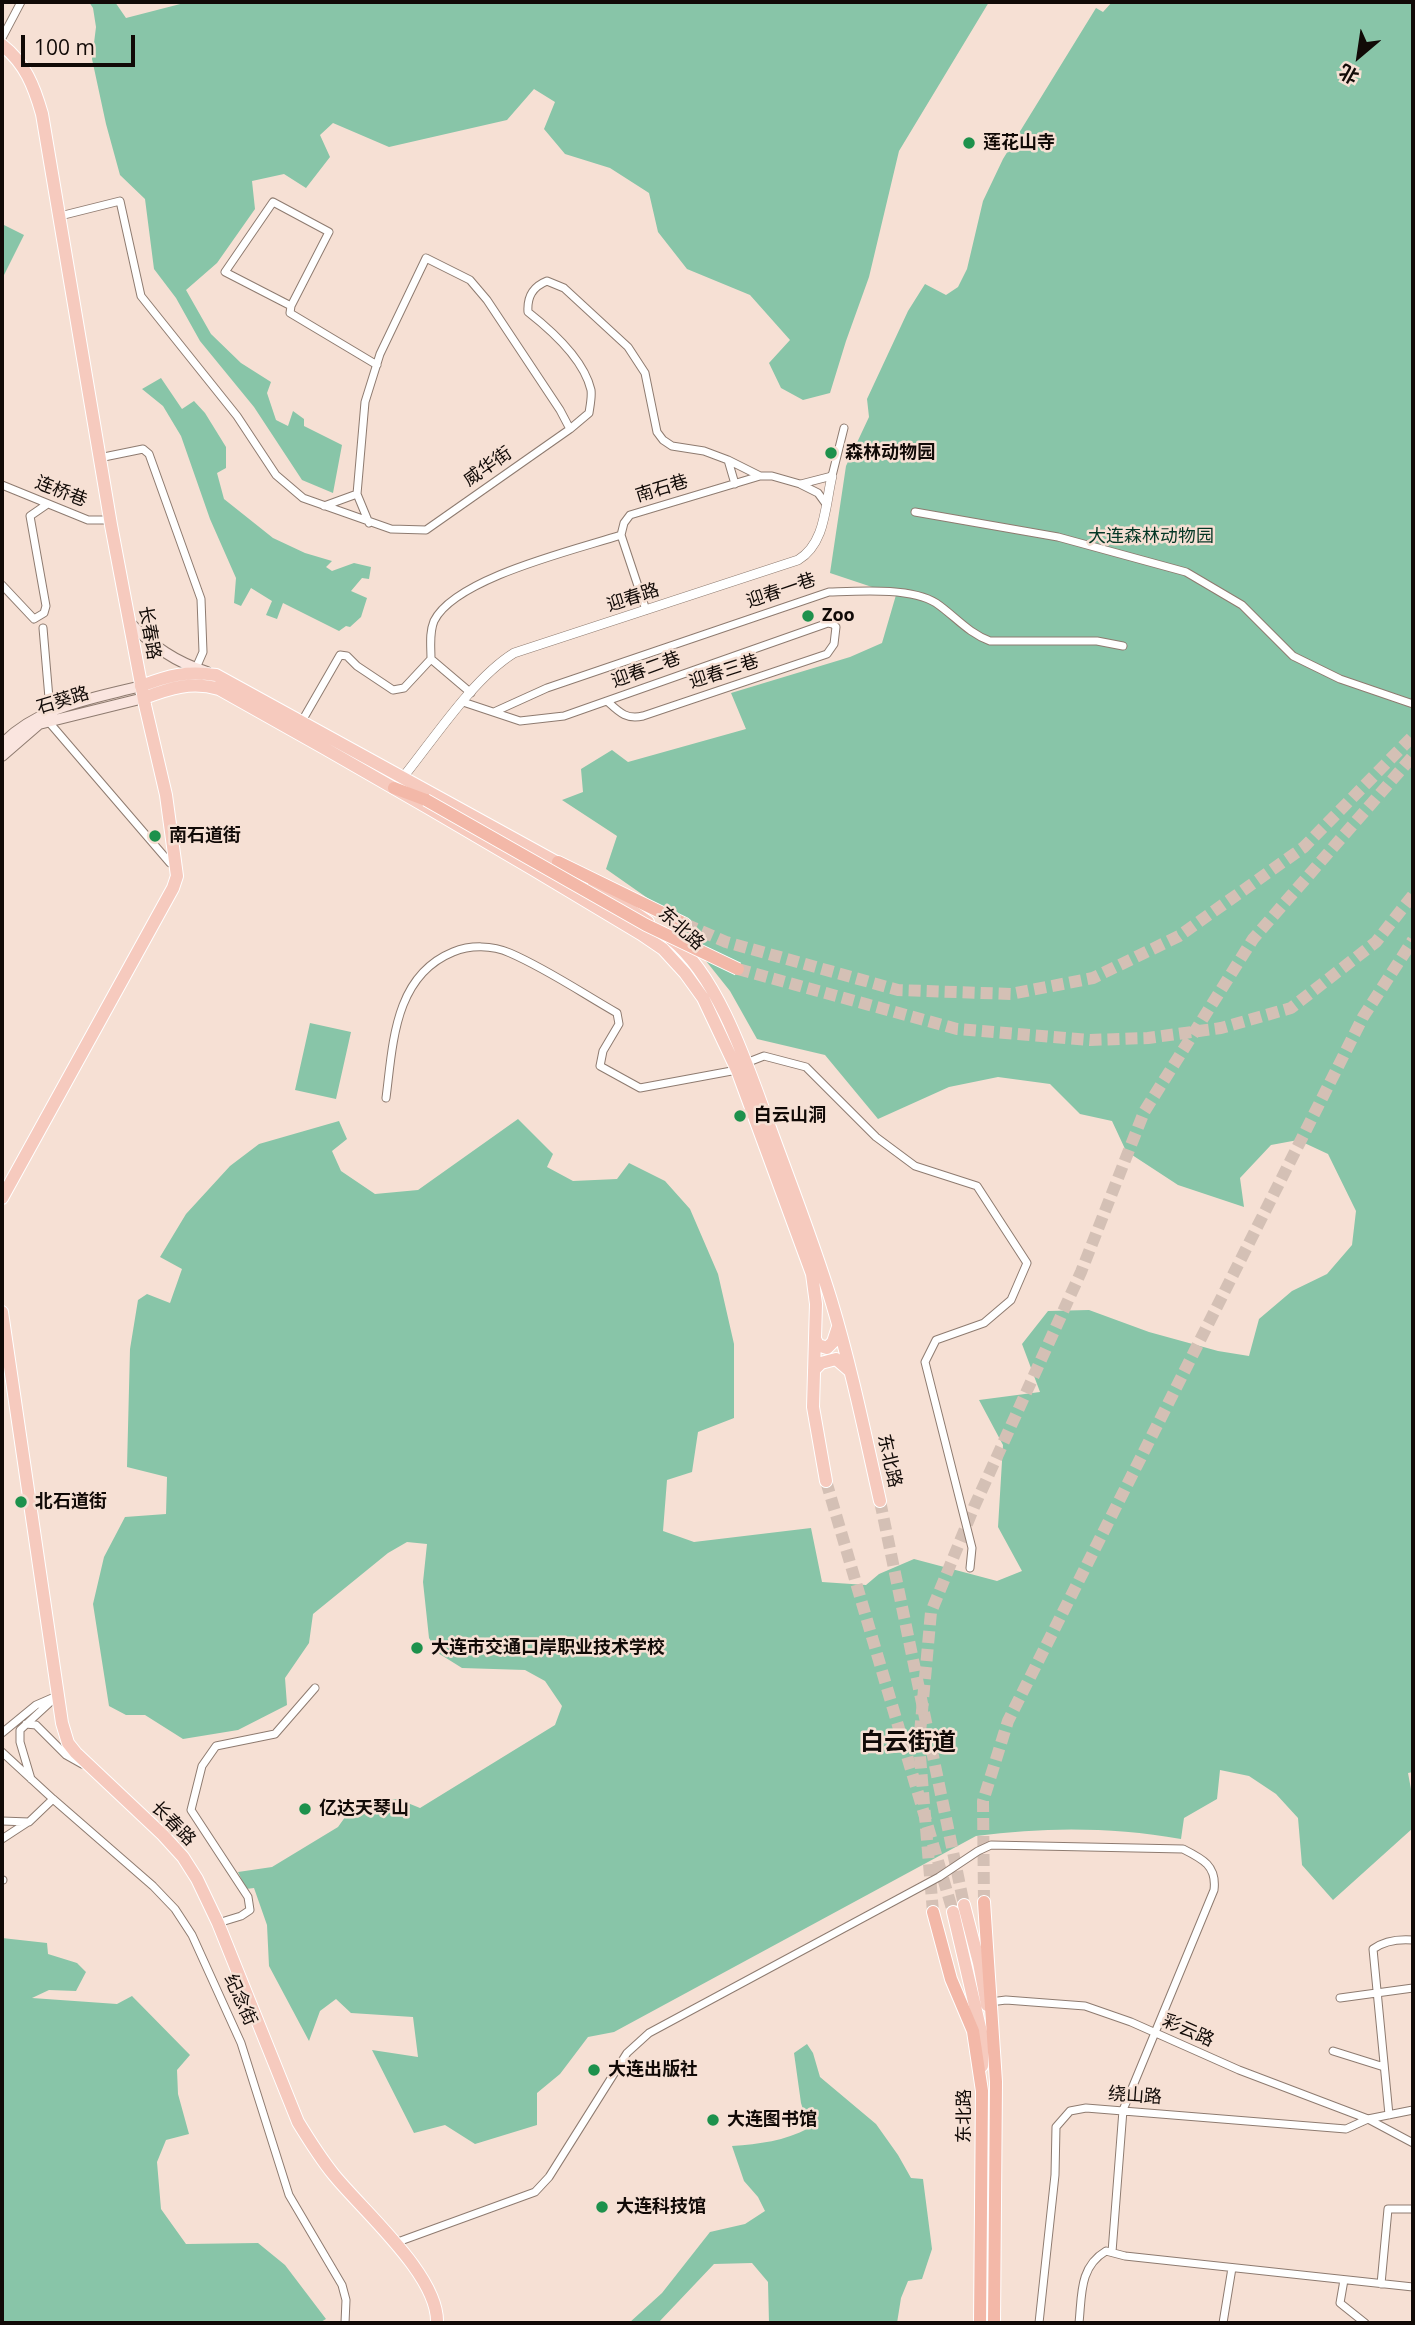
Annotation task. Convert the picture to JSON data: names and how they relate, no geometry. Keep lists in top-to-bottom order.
{
  "streets": {
    "highway": ["东北路"],
    "main road": ["长春路", "石葵路"],
    "street": [
      "威华街",
      "南石巷",
      "连桥巷",
      "迎春一巷",
      "迎春路",
      "迎春二巷",
      "迎春三巷",
      "纪念街",
      "彩云路",
      "绕山路"
    ]
  },
  "crossings": [
    ["威华街", "南石巷"],
    ["威华街", "长春路"],
    ["连桥巷", "长春路"],
    ["迎春一巷", "迎春二巷"],
    ["迎春路", "迎春二巷"],
    ["迎春路", "东北路"],
    ["长春路", "石葵路"],
    ["长春路", "东北路"],
    ["迎春二巷", "迎春三巷"],
    ["石葵路", "东北路"],
    ["东北路", "彩云路"],
    ["彩云路", "绕山路"]
  ],
  "districts": ["白云街道"],
  "parks": ["大连森林动物园"],
  "places": [
    "莲花山寺",
    "森林动物园",
    "Zoo",
    "南石道街",
    "白云山洞",
    "北石道街",
    "大连市交通口岸职业技术学校",
    "亿达天琴山",
    "大连出版社",
    "大连图书馆",
    "大连科技馆"
  ],
  "scale_bar": "100 m",
  "north": "bottom left"
}
